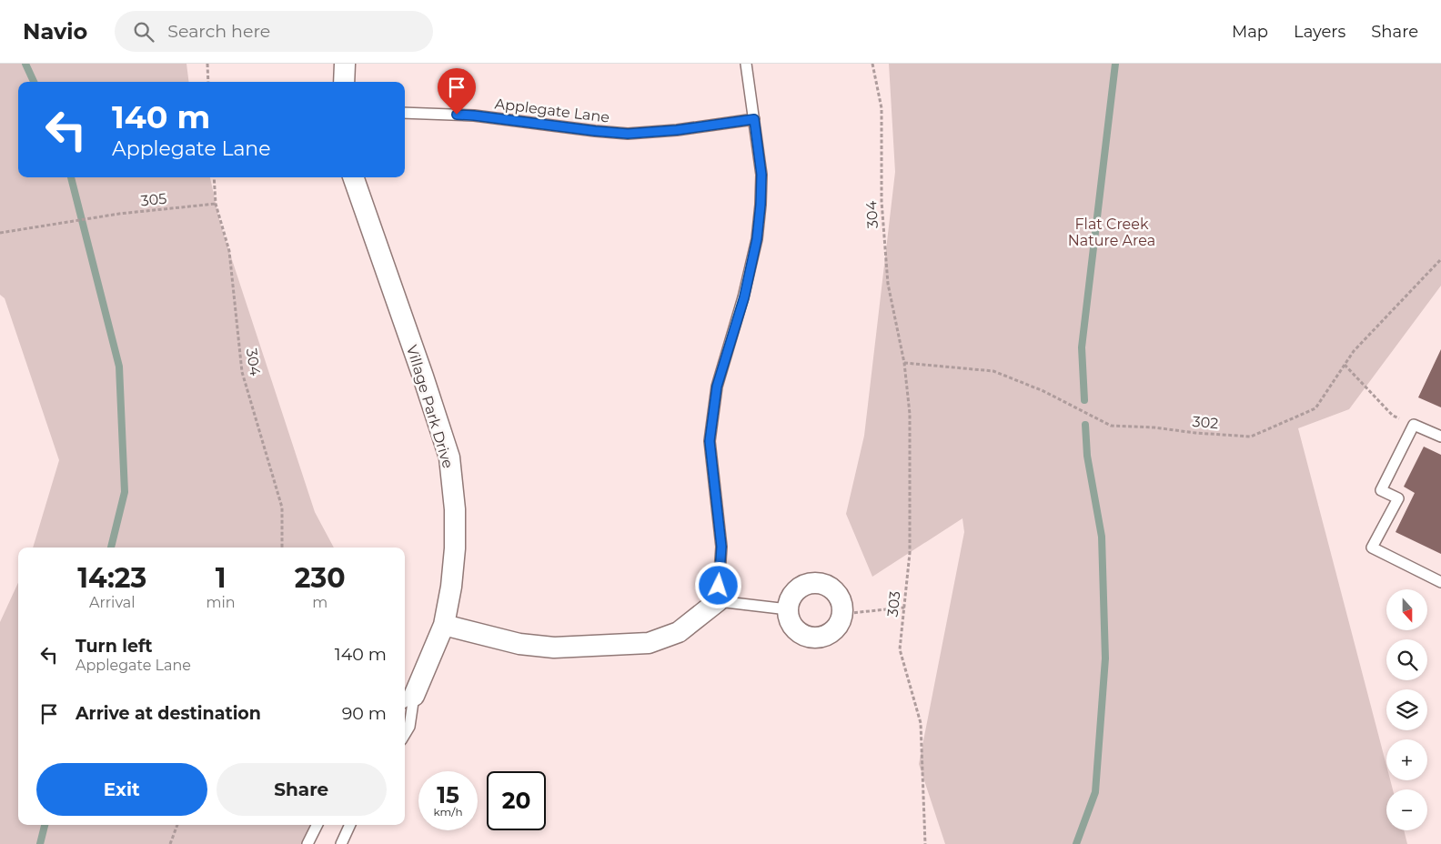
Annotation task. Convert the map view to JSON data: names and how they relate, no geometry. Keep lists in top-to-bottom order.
{
  "streets": {
    "street": ["Village Park Drive"],
    "lane": ["Applegate Lane"],
    "path": [
      "305",
      "304",
      "302",
      "303"
    ]
  },
  "crossings": [
    ["305", "304"],
    ["304", "302"],
    ["304", "303"],
    ["302", "303"]
  ],
  "parks": ["Flat Creek Nature Area"],
  "north": "bottom",
  "page": {
    "header": "Navio",
    "search": "Search here",
    "nav": ["Map", "Layers", "Share"],
    "turn": ["140 m", "Applegate Lane"],
    "eta": [
      "14:23",
      "Arrival",
      "1",
      "min",
      "230",
      "m"
    ],
    "map_buttons": ["+", "−"],
    "list": [
      {
        "name": "Turn left",
        "note": "Applegate Lane",
        "value": "140 m"
      },
      {
        "name": "Arrive at destination",
        "value": "90 m"
      }
    ],
    "buttons": ["Exit", "Share"],
    "speed": "15 km/h",
    "limit": "20"
  }
}
